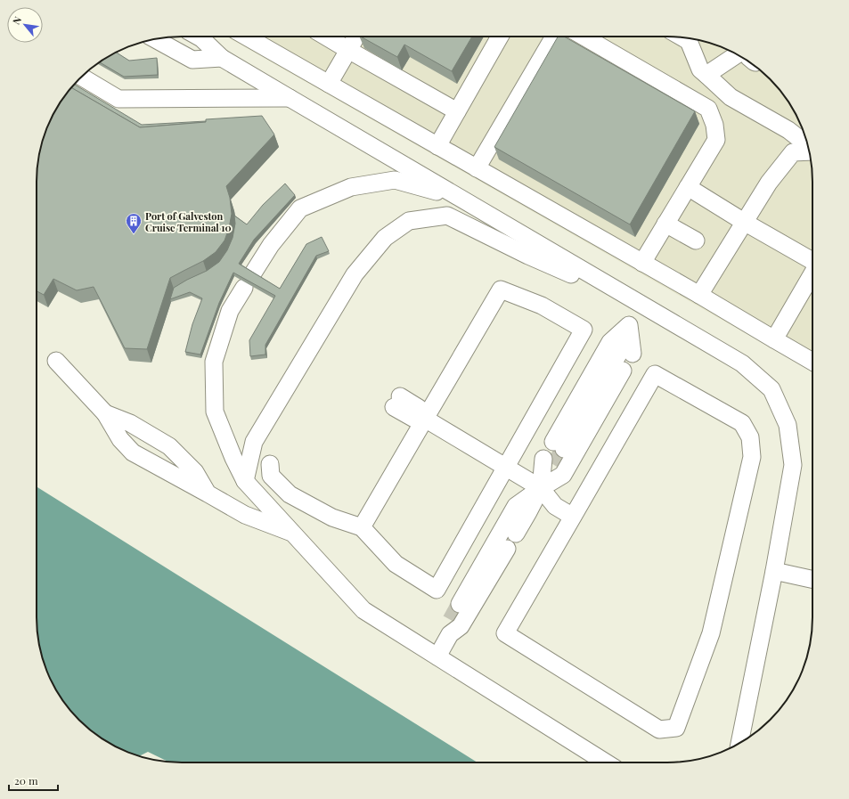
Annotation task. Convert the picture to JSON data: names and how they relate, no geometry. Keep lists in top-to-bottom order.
{
  "places": {
    "building": ["Port of Galveston Cruise Terminal 10"]
  },
  "scale_bar": "20 m",
  "north": "top left"
}
